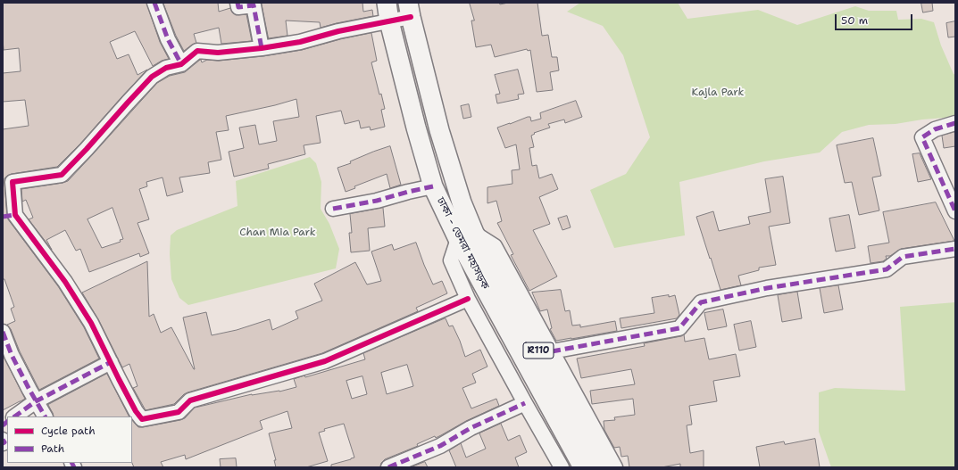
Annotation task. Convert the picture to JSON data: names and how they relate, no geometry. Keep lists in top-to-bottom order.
{
  "streets": {
    "main road": ["ঢাকা - ডেমরা মহাসড়ক", "R110"]
  },
  "parks": ["Kajla Park", "Chan Mia Park"],
  "legend": ["Cycle path", "Path"],
  "scale_bar": "50 m"
}
